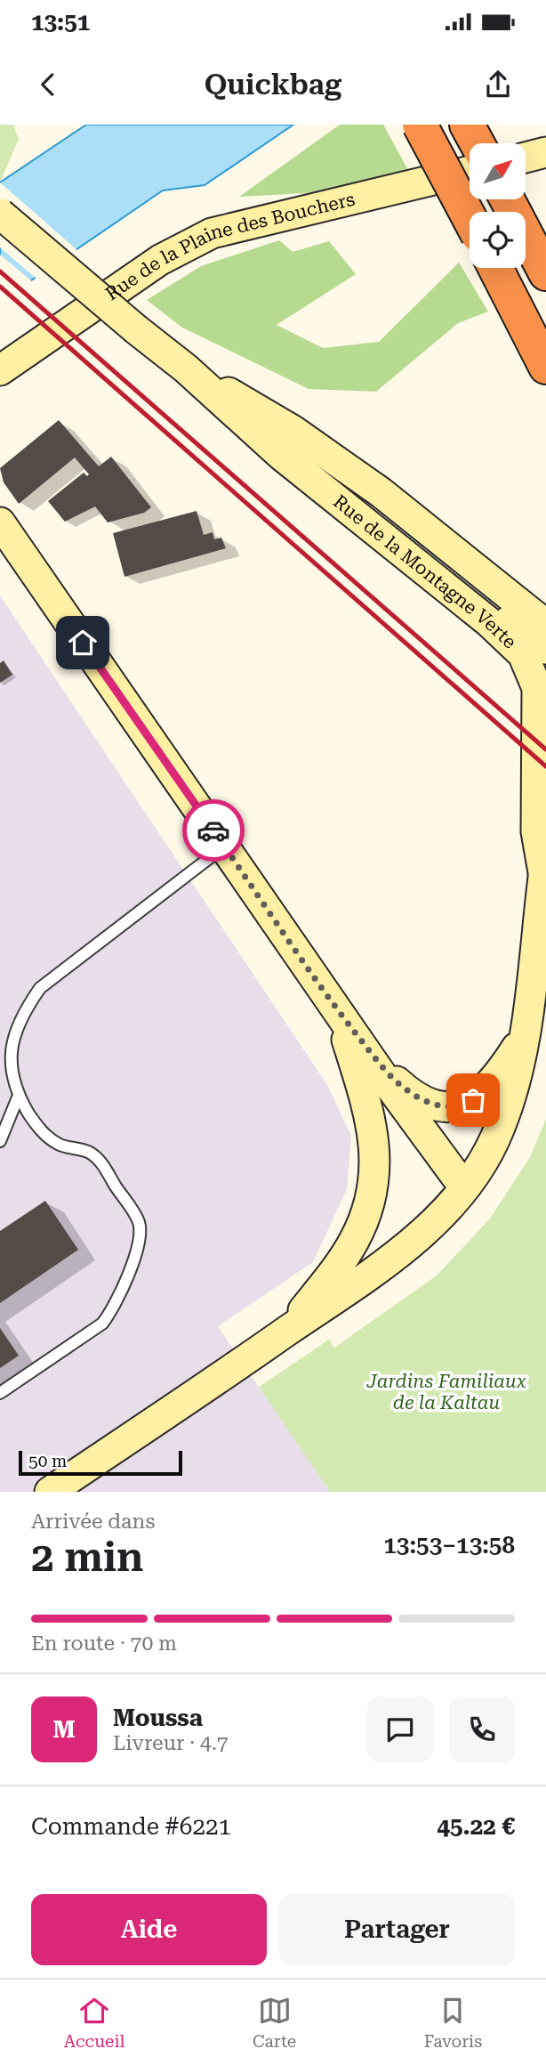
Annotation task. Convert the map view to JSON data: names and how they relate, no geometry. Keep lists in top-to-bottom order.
{
  "streets": {
    "street": ["Rue de la Plaine des Bouchers", "Rue de la Montagne Verte"]
  },
  "parks": ["Jardins Familiaux de la Kaltau"],
  "scale_bar": "50 m",
  "north": "top right",
  "page": {
    "status": "13:51",
    "header": "Quickbag",
    "scale": "50 m",
    "heading": ["2 min", "Arrivée dans", "13:53–13:58"],
    "panel": [
      "Moussa",
      "Livreur · 4.7",
      "Commande #6221",
      "45.22 €"
    ],
    "bar": "En route · 70 m",
    "round": "M",
    "buttons": ["Aide", "Partager"],
    "tabs": ["Accueil", "Carte", "Favoris"]
  }
}
